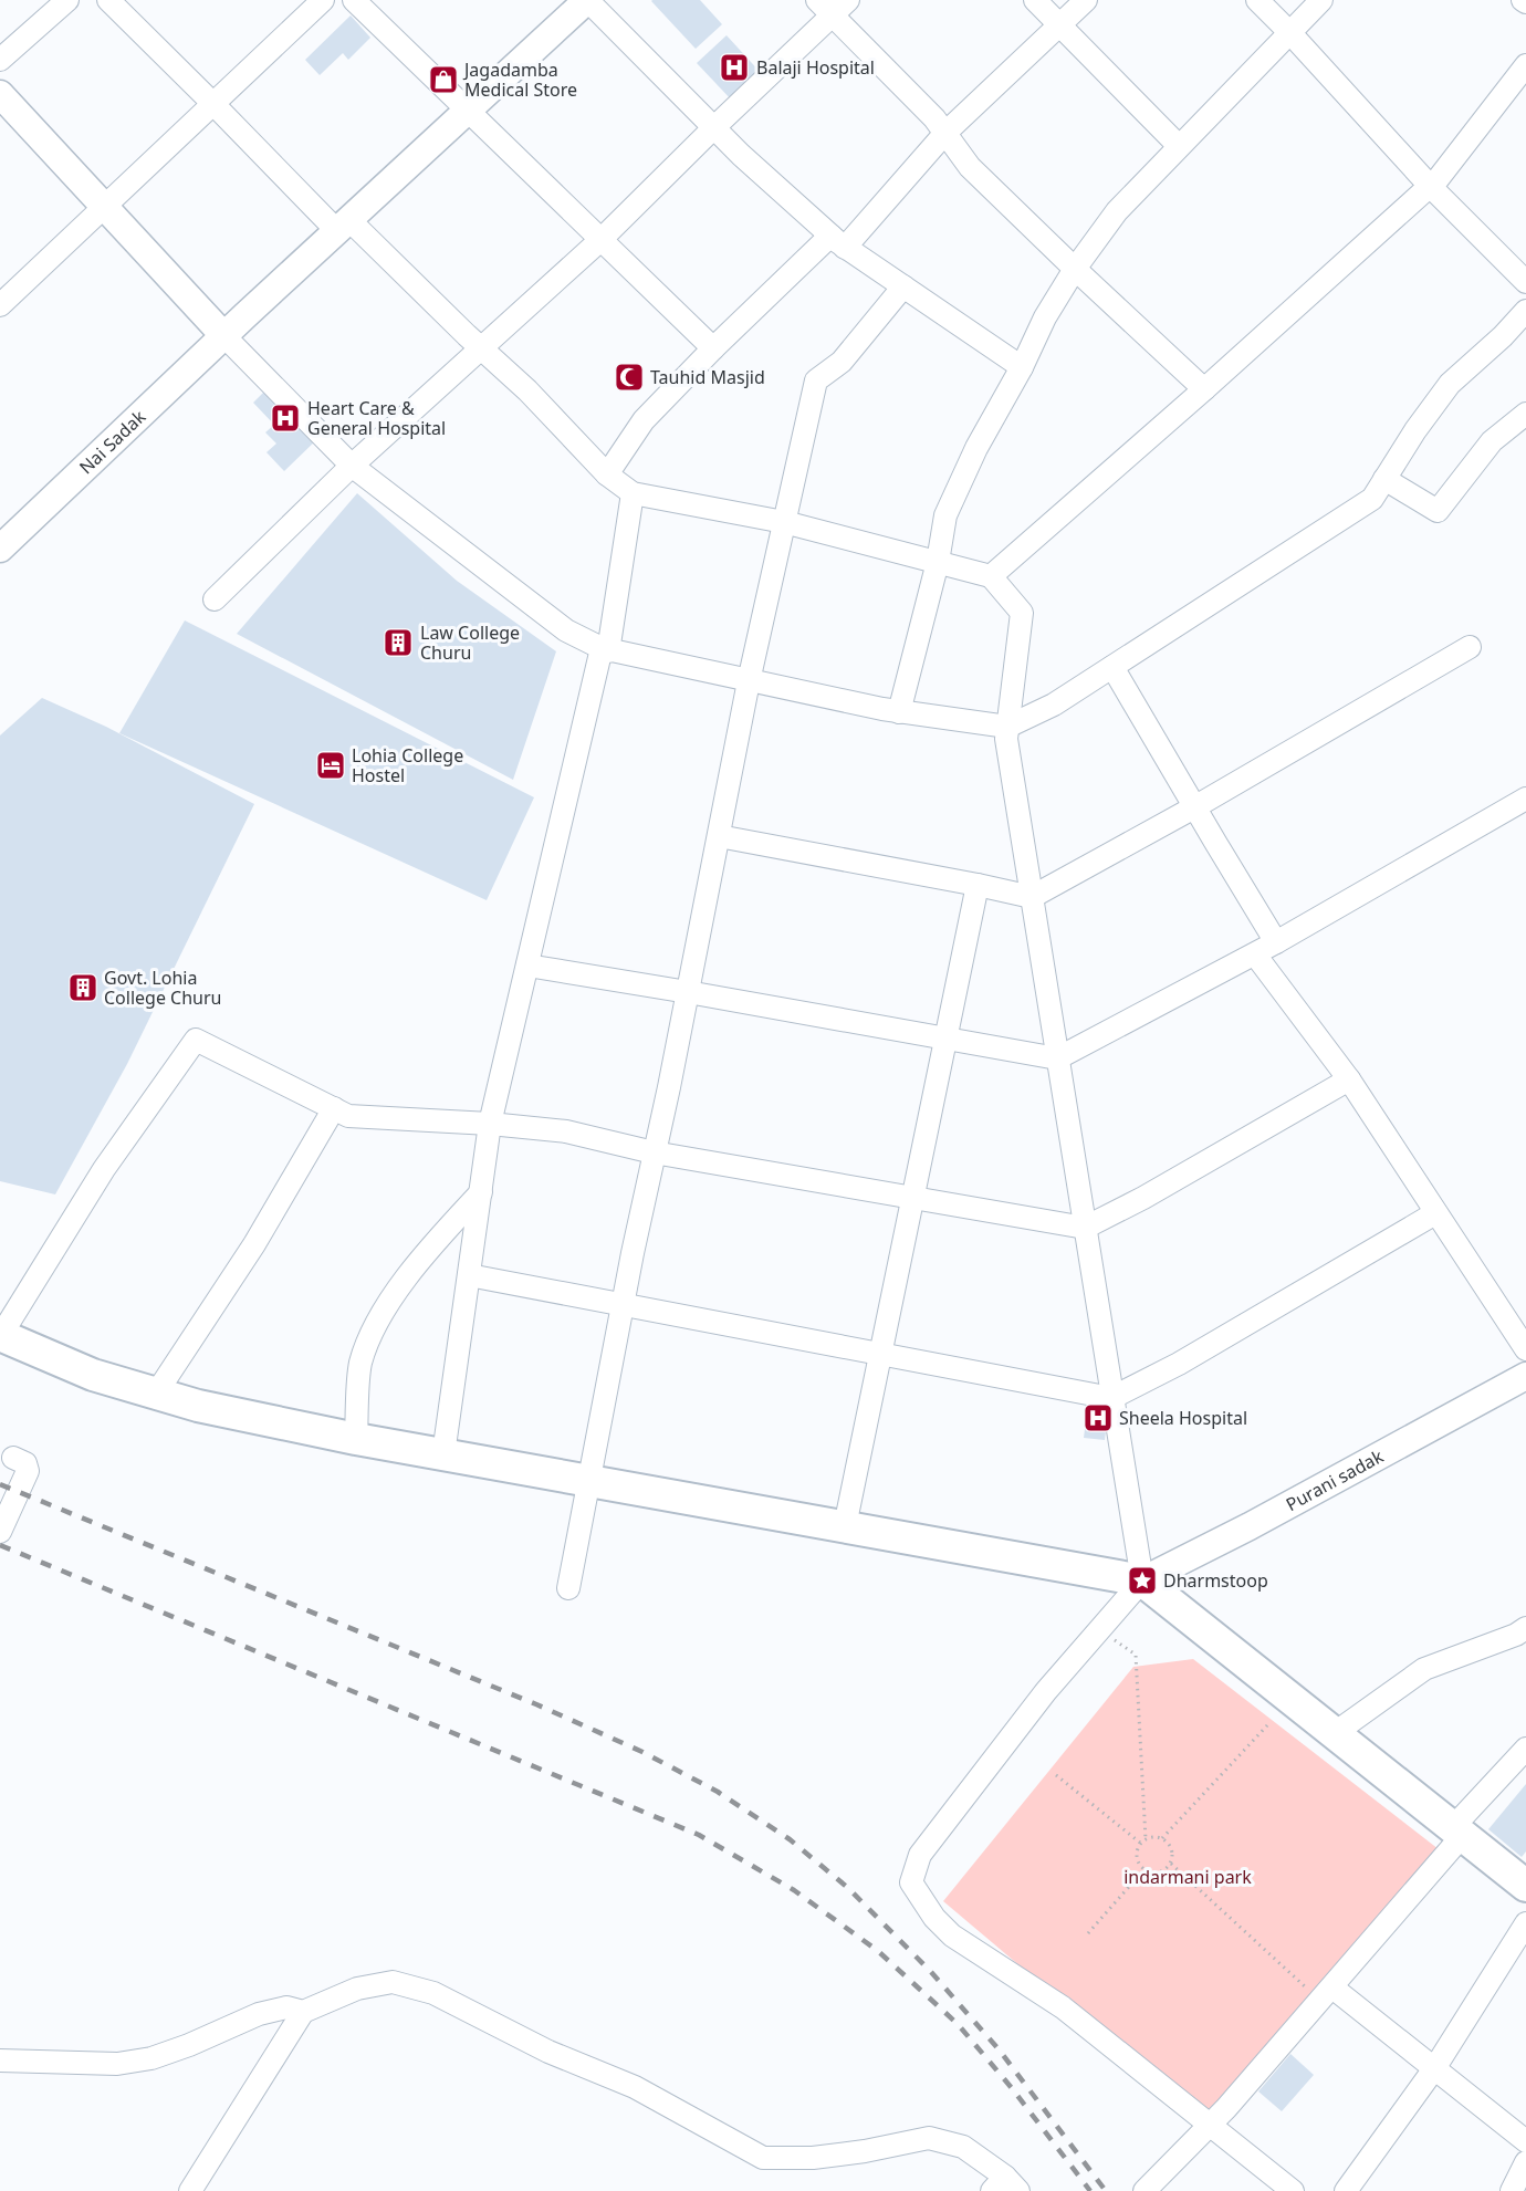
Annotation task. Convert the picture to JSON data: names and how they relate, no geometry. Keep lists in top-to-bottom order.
{
  "streets": {
    "main road": ["Nai Sadak", "Purani sadak"]
  },
  "parks": ["indarmani park"],
  "places": {
    "hospital": ["Balaji Hospital", "Heart Care & General Hospital", "Sheela Hospital"],
    "shop": ["Jagadamba Medical Store"],
    "mosque": ["Tauhid Masjid"],
    "building": ["Law College Churu", "Govt. Lohia College Churu"],
    "hotel": ["Lohia College Hostel"],
    "place": ["Dharmstoop"]
  }
}
